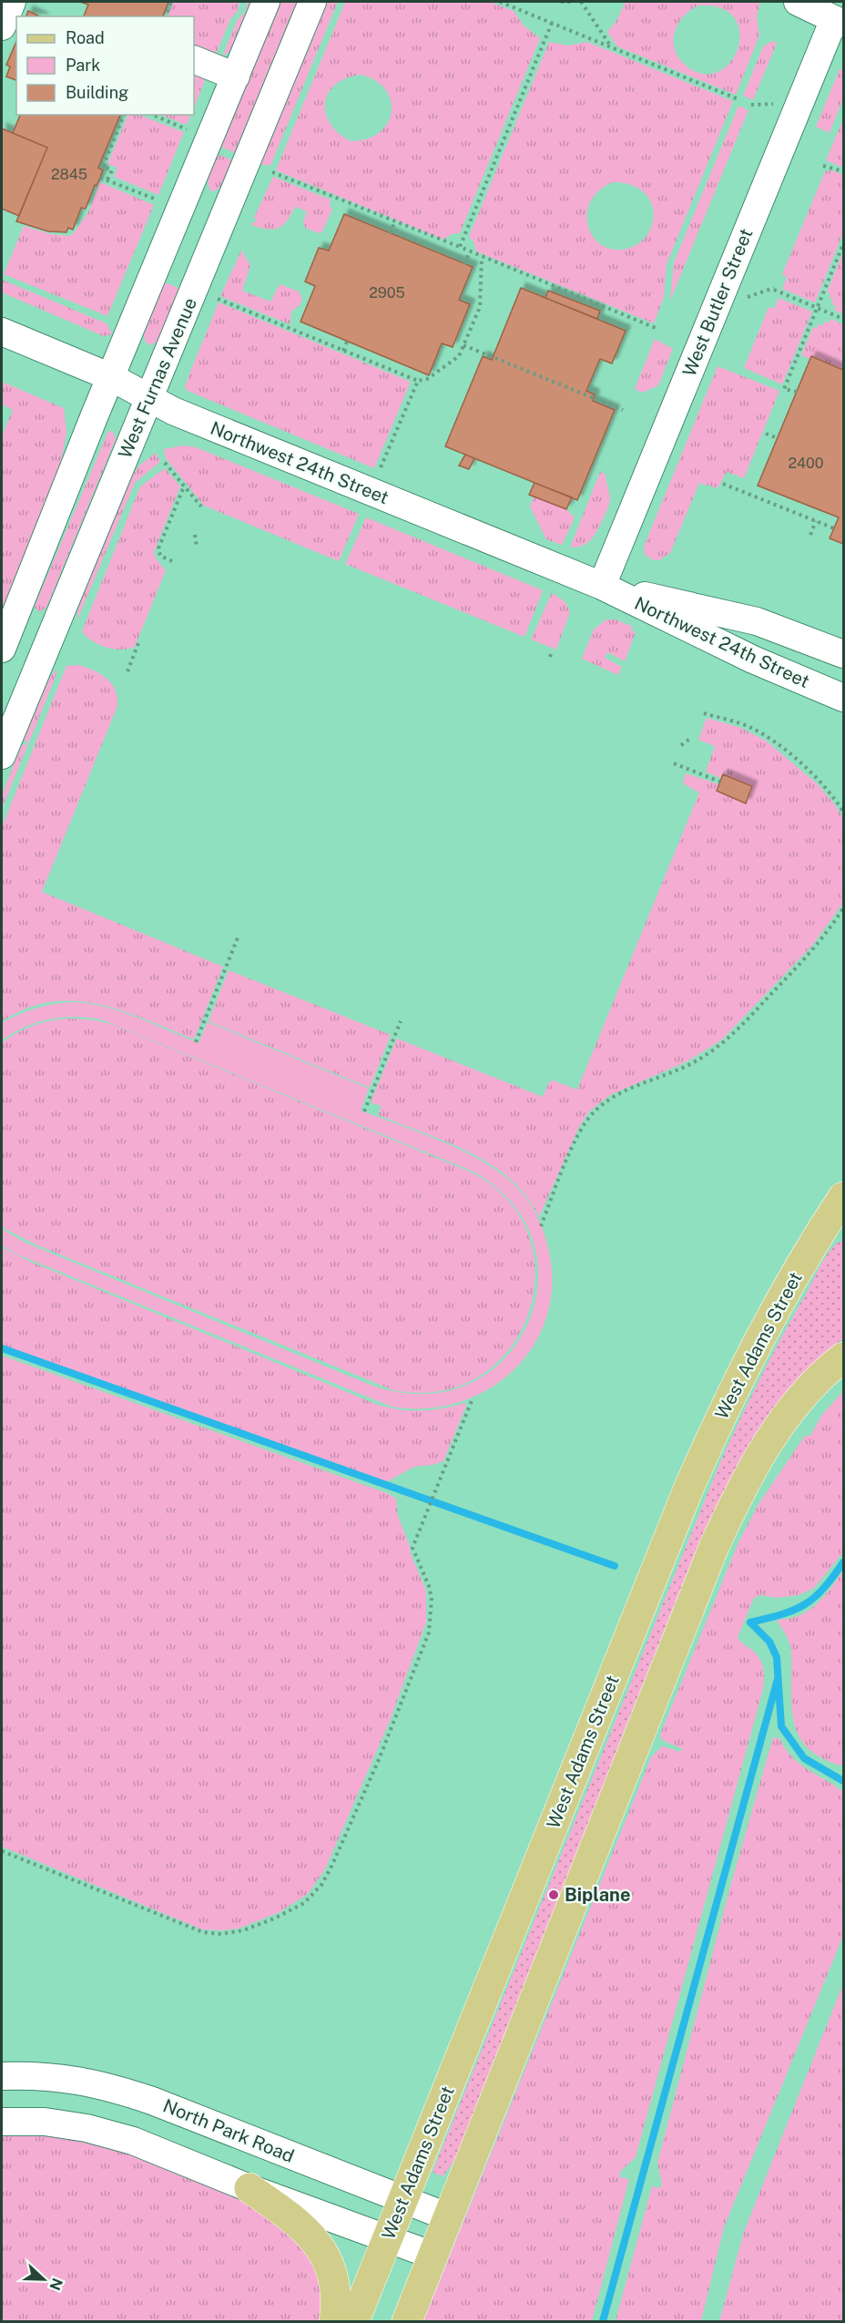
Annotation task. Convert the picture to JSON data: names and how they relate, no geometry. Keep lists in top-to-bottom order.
{
  "streets": {
    "main road": ["West Adams Street"],
    "street": [
      "West Butler Street",
      "West Furnas Avenue",
      "Northwest 24th Street",
      "North Park Road"
    ]
  },
  "crossings": [
    ["West Butler Street", "Northwest 24th Street"],
    ["West Furnas Avenue", "Northwest 24th Street"],
    ["West Adams Street", "North Park Road"]
  ],
  "places": ["Biplane"],
  "house_numbers": ["2845", "2905", "2400"],
  "legend": ["Road", "Park", "Building"],
  "north": "right"
}
